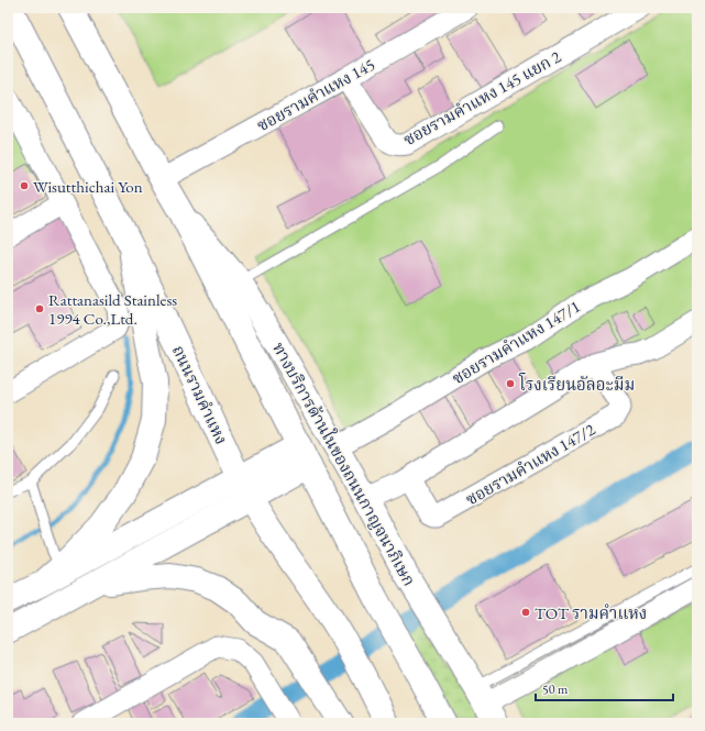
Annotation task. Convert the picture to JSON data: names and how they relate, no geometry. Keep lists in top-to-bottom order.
{
  "streets": {
    "main road": ["ถนนรามคำแหง", "ทางบริการด้านในของถนนกาญจนาภิเษก"],
    "street": [
      "ซอยรามคำแหง 145",
      "ซอยรามคำแหง 145 แยก 2",
      "ซอยรามคำแหง 147/1",
      "ซอยรามคำแหง 147/2"
    ]
  },
  "crossings": [
    ["ซอยรามคำแหง 145", "ซอยรามคำแหง 145 แยก 2"],
    ["ซอยรามคำแหง 147/1", "ทางบริการด้านในของถนนกาญจนาภิเษก"]
  ],
  "places": [
    "Wisutthichai Yon",
    "Rattanasild Stainless 1994 Co.,Ltd.",
    "โรงเรียนอัลอะมีม",
    "TOT รามคำแหง"
  ],
  "scale_bar": "50 m"
}
